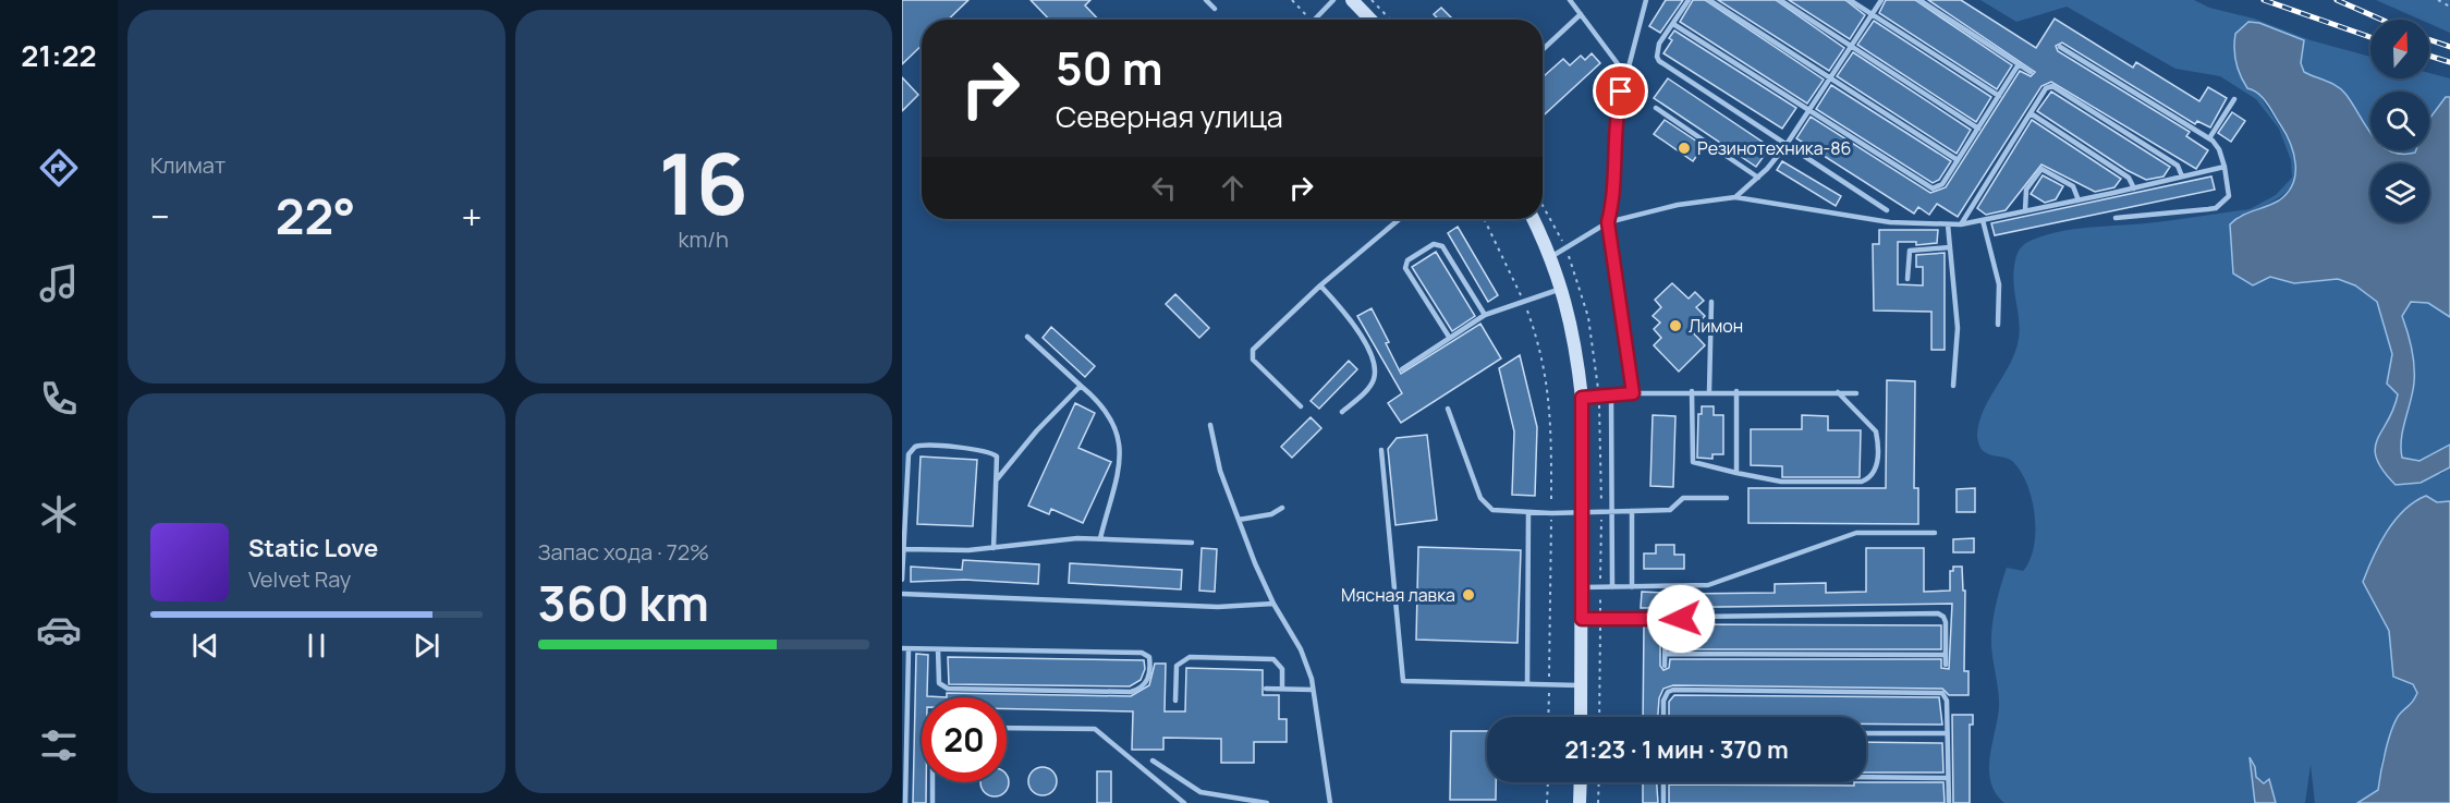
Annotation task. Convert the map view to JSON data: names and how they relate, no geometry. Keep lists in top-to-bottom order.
{
  "places": ["Резинотехника-86", "Лимон", "Мясная лавка"],
  "north": "top",
  "page": {
    "tabs": "21:22",
    "tile": [
      "Климат",
      ["16", "km/h"],
      ["Запас хода · 72%", "360 km"]
    ],
    "turn": ["50 m", "Северная улица"],
    "heat": ["−", "22°", "+"],
    "song": ["Static Love", "Velvet Ray"],
    "limit": "20",
    "trip": "21:23 · 1 мин · 370 m"
  }
}
